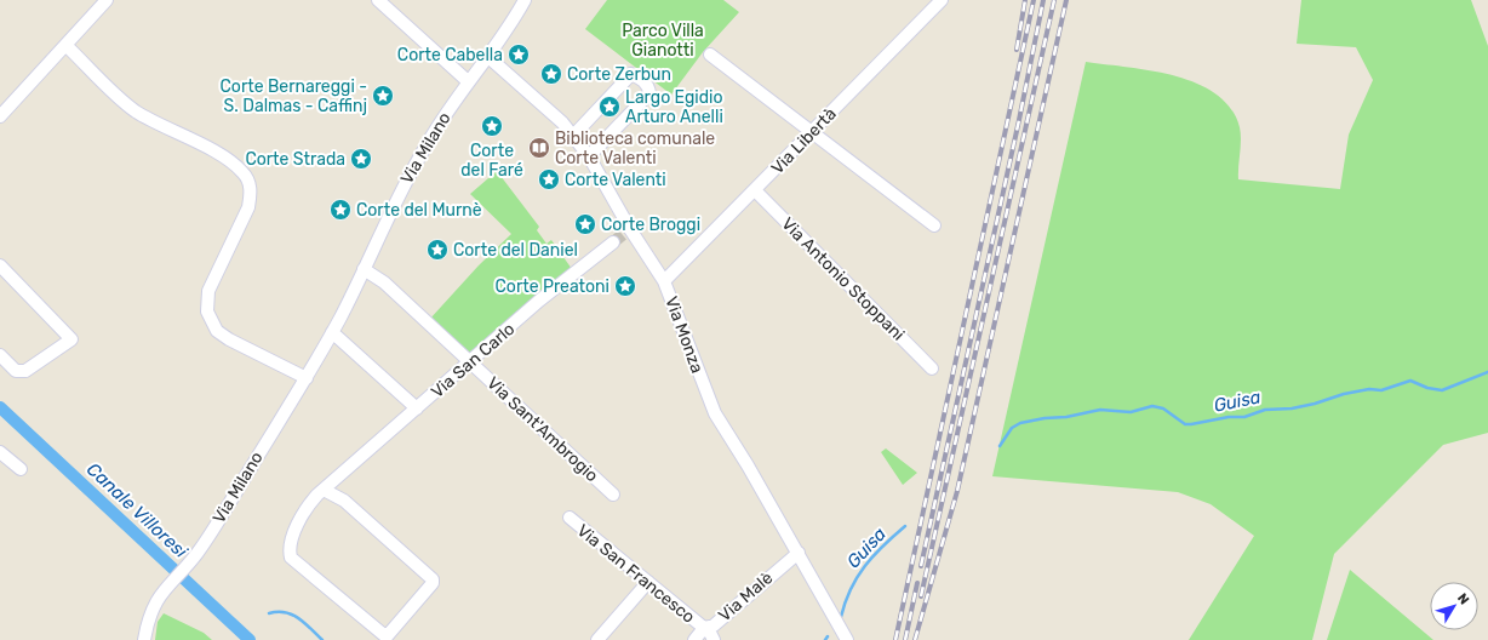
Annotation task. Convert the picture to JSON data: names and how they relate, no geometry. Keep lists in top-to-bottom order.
{
  "streets": {
    "street": [
      "Via Libertà",
      "Via Milano",
      "Via Antonio Stoppani",
      "Via Monza",
      "Via San Carlo",
      "Via Sant'Ambrogio",
      "Via San Francesco",
      "Via Malè"
    ]
  },
  "crossings": [
    ["Via Libertà", "Via Antonio Stoppani"],
    ["Via Libertà", "Via Monza"],
    ["Via Milano", "Via Monza"],
    ["Via Milano", "Via Sant'Ambrogio"],
    ["Via Monza", "Via Malè"],
    ["Via San Carlo", "Via Sant'Ambrogio"],
    ["Via San Francesco", "Via Malè"]
  ],
  "water": ["Guisa", "Canale Villoresi"],
  "parks": ["Parco Villa Gianotti"],
  "places": {
    "place": [
      "Corte Cabella",
      "Corte Zerbun",
      "Corte Bernareggi - S. Dalmas - Caffinj",
      "Largo Egidio Arturo Anelli",
      "Corte del Faré",
      "Corte Strada",
      "Corte Valenti",
      "Corte del Murnè",
      "Corte Broggi",
      "Corte del Daniel",
      "Corte Preatoni"
    ],
    "library": ["Biblioteca comunale Corte Valenti"]
  },
  "north": "top right"
}
